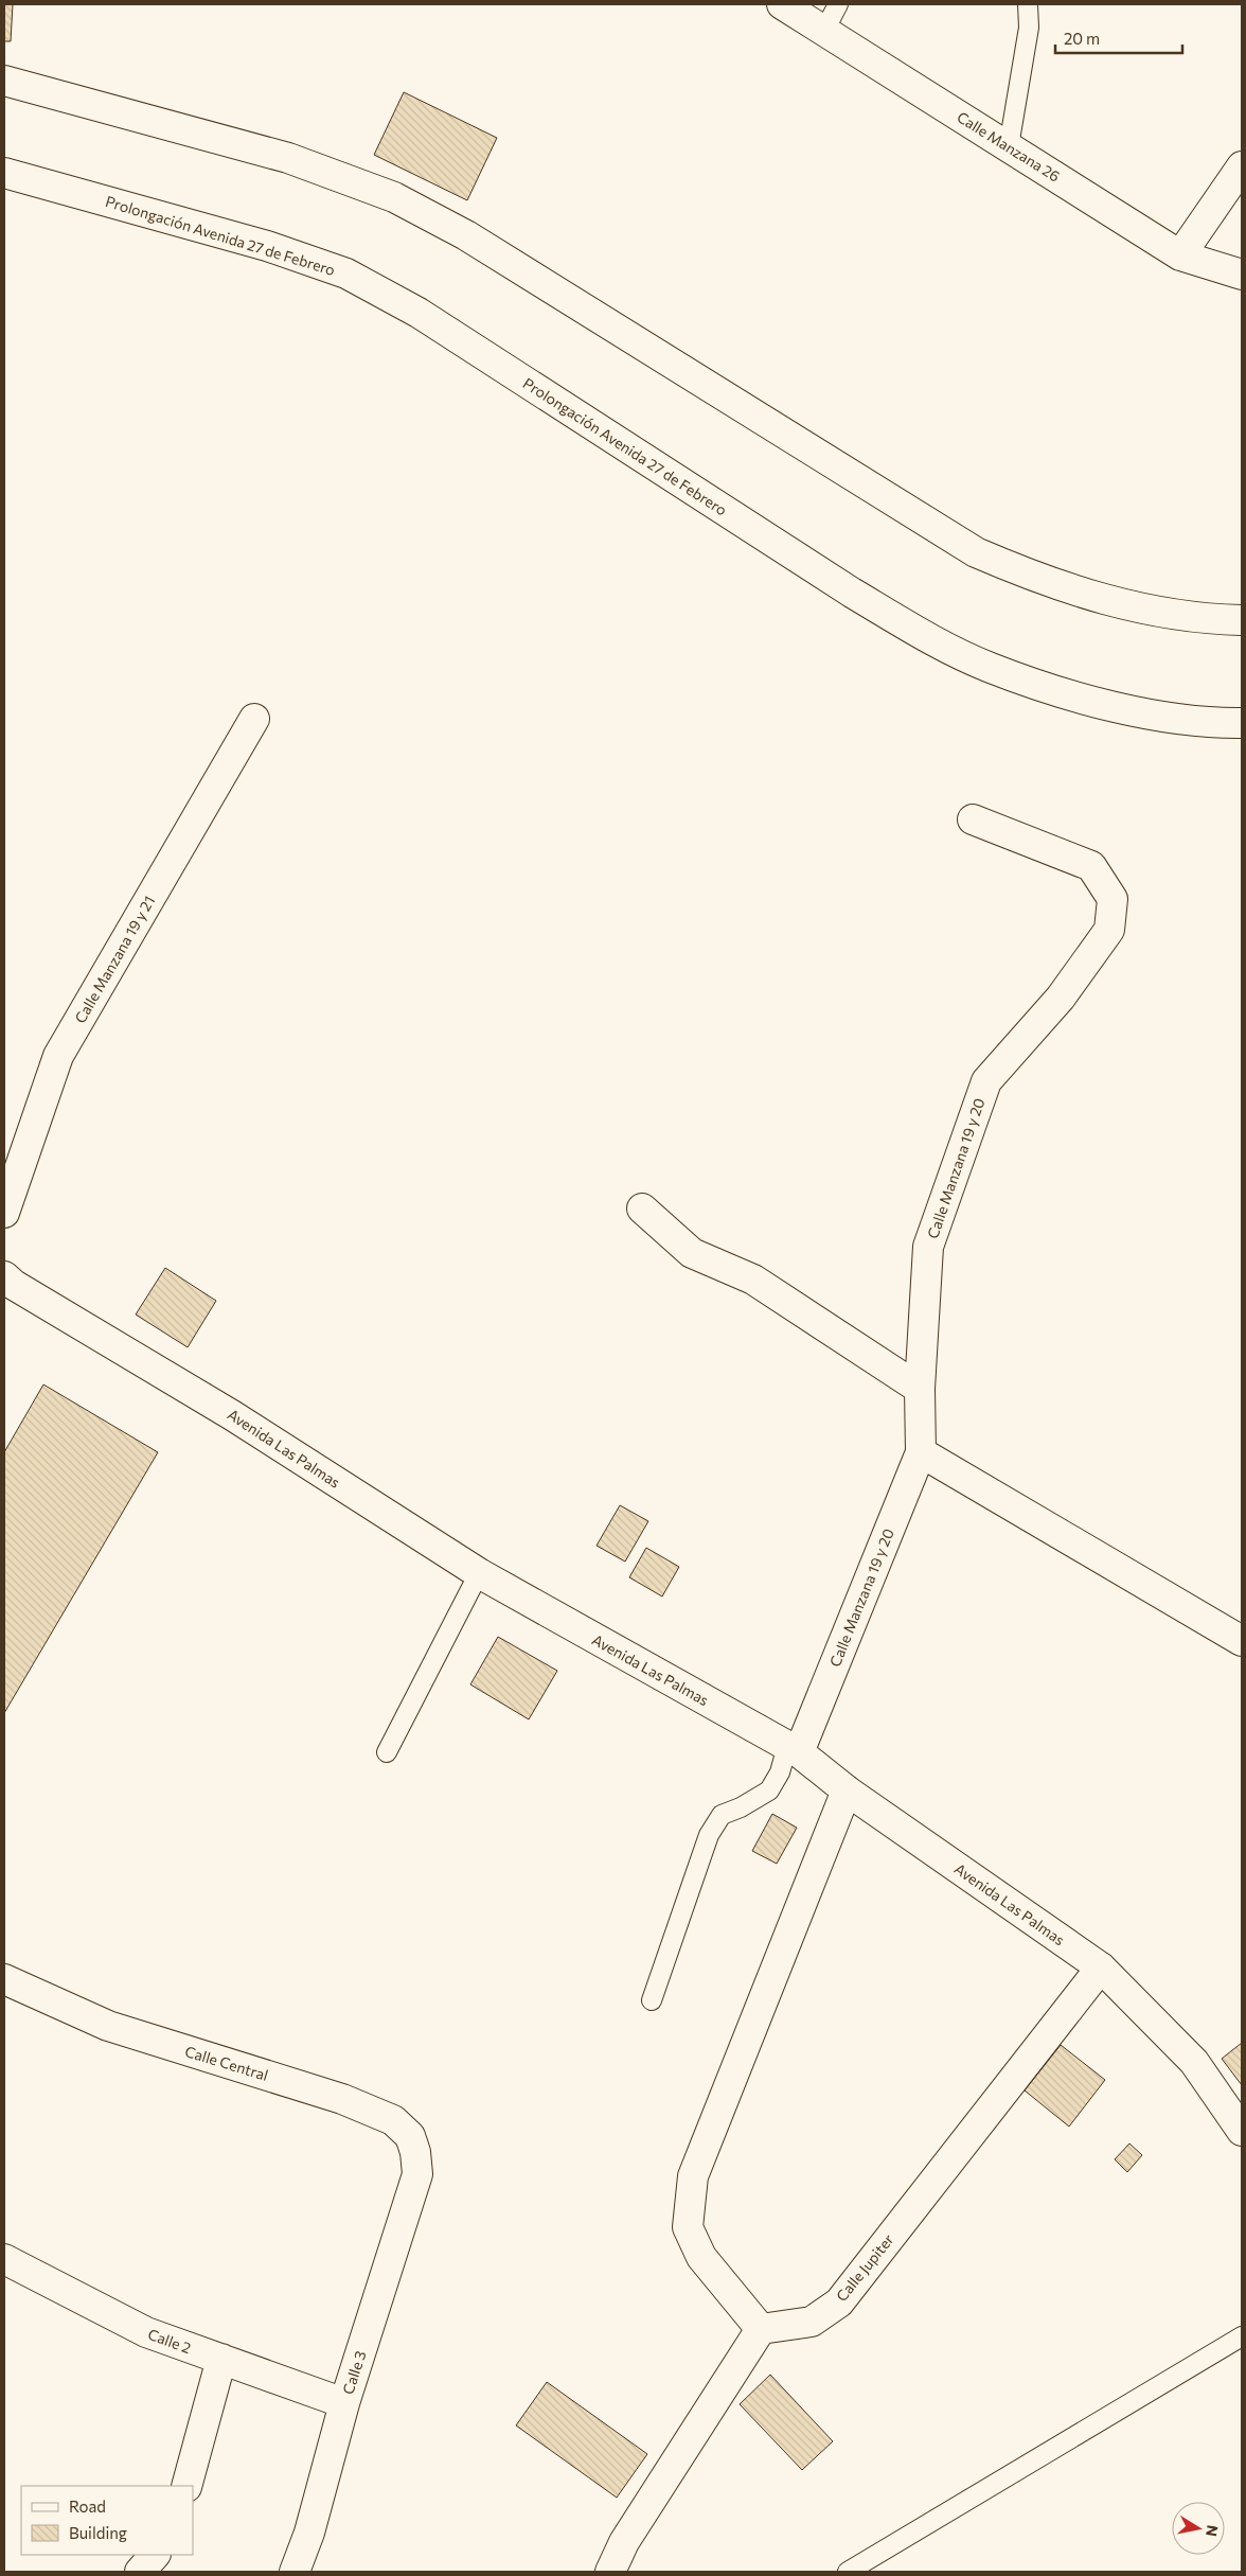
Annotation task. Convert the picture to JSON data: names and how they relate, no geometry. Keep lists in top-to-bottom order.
{
  "streets": {
    "street": [
      "Calle Manzana 26",
      "Prolongación Avenida 27 de Febrero",
      "Calle Manzana 19 y 21",
      "Calle Manzana 19 y 20",
      "Avenida Las Palmas",
      "Calle Central",
      "Calle Jupiter",
      "Calle 2",
      "Calle 3"
    ]
  },
  "crossings": [
    ["Calle Manzana 19 y 20", "Avenida Las Palmas"],
    ["Avenida Las Palmas", "Calle Jupiter"],
    ["Calle Central", "Calle 3"],
    ["Calle 2", "Calle 3"]
  ],
  "legend": ["Road", "Building"],
  "scale_bar": "20 m",
  "north": "right"
}
